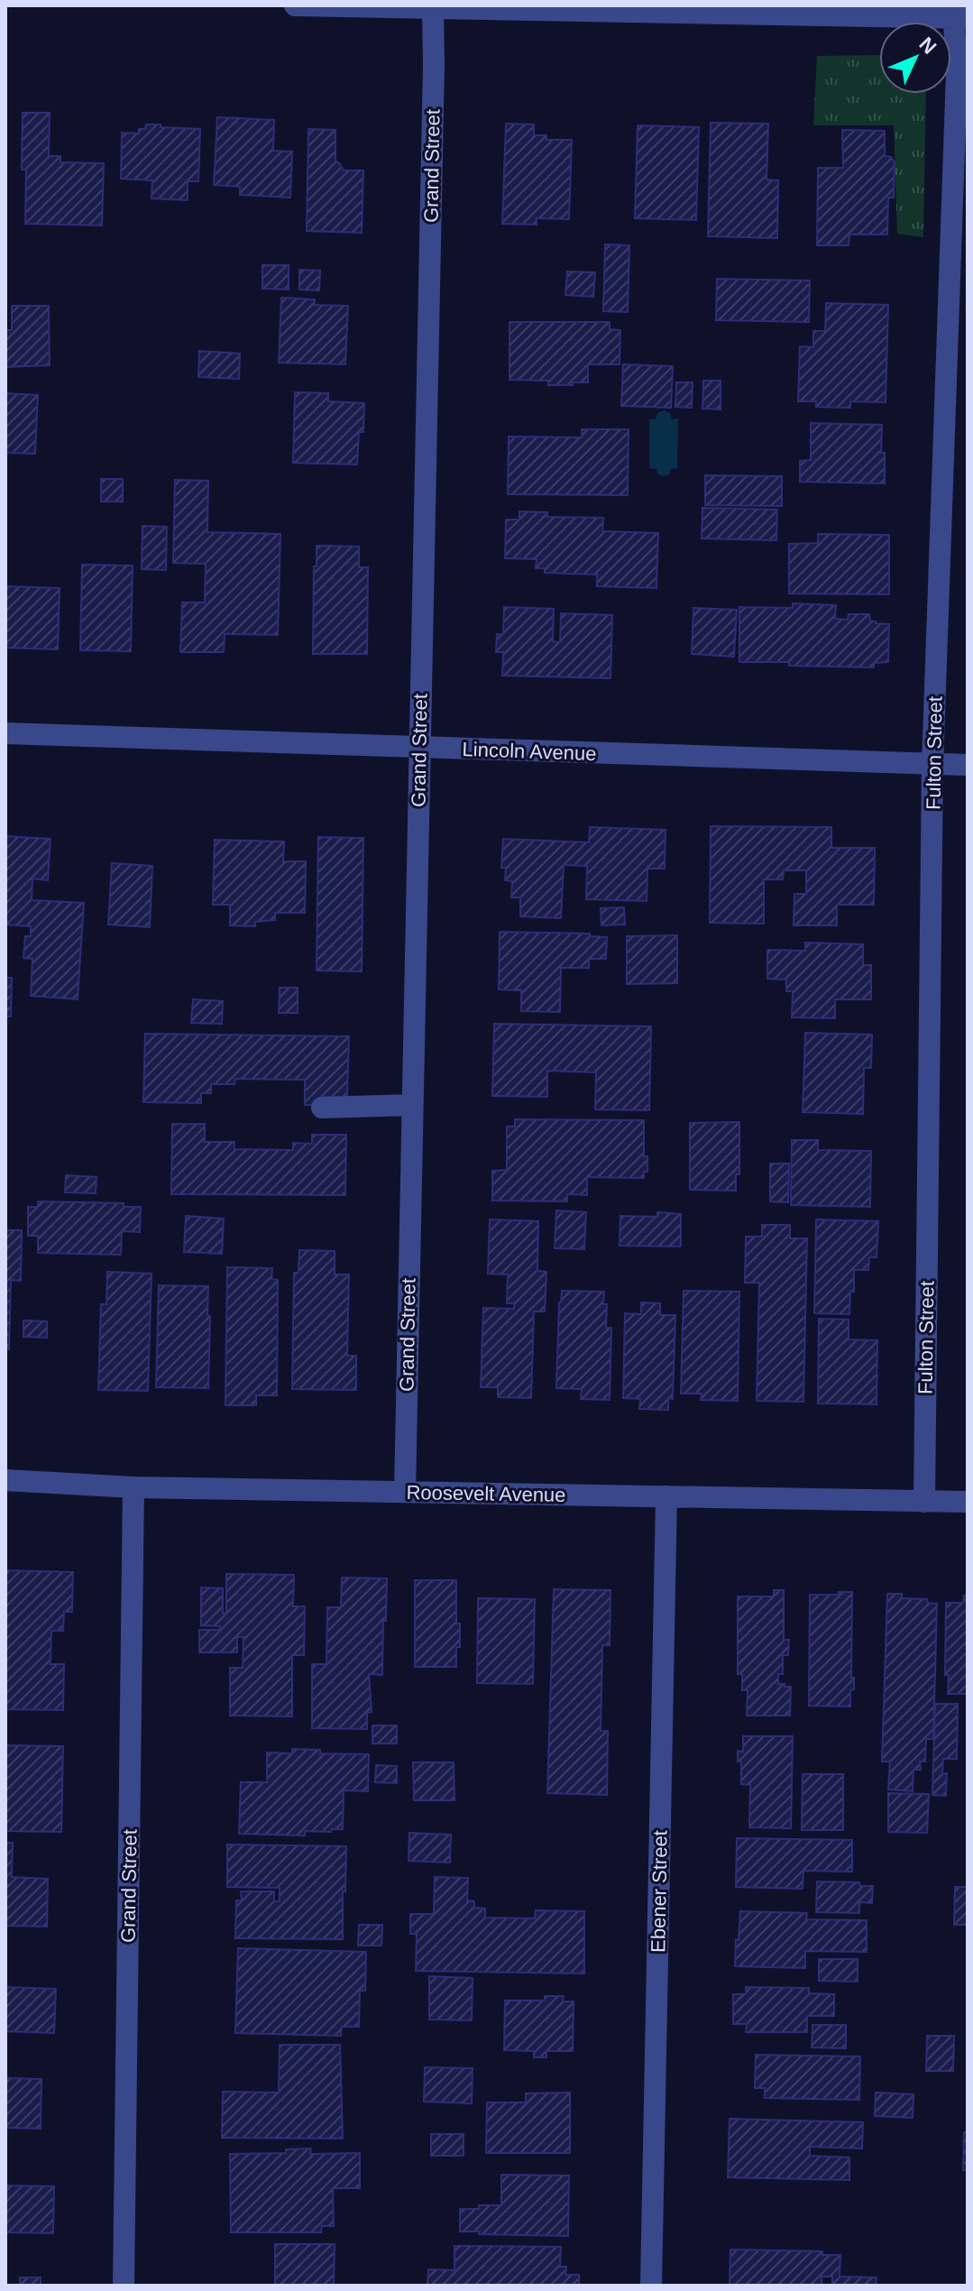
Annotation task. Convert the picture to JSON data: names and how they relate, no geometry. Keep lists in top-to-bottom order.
{
  "streets": {
    "street": [
      "Grand Street",
      "Lincoln Avenue",
      "Fulton Street",
      "Roosevelt Avenue",
      "Ebener Street"
    ]
  },
  "crossings": [
    ["Grand Street", "Lincoln Avenue"],
    ["Grand Street", "Roosevelt Avenue"],
    ["Lincoln Avenue", "Fulton Street"],
    ["Fulton Street", "Roosevelt Avenue"],
    ["Roosevelt Avenue", "Ebener Street"]
  ],
  "north": "top right"
}
